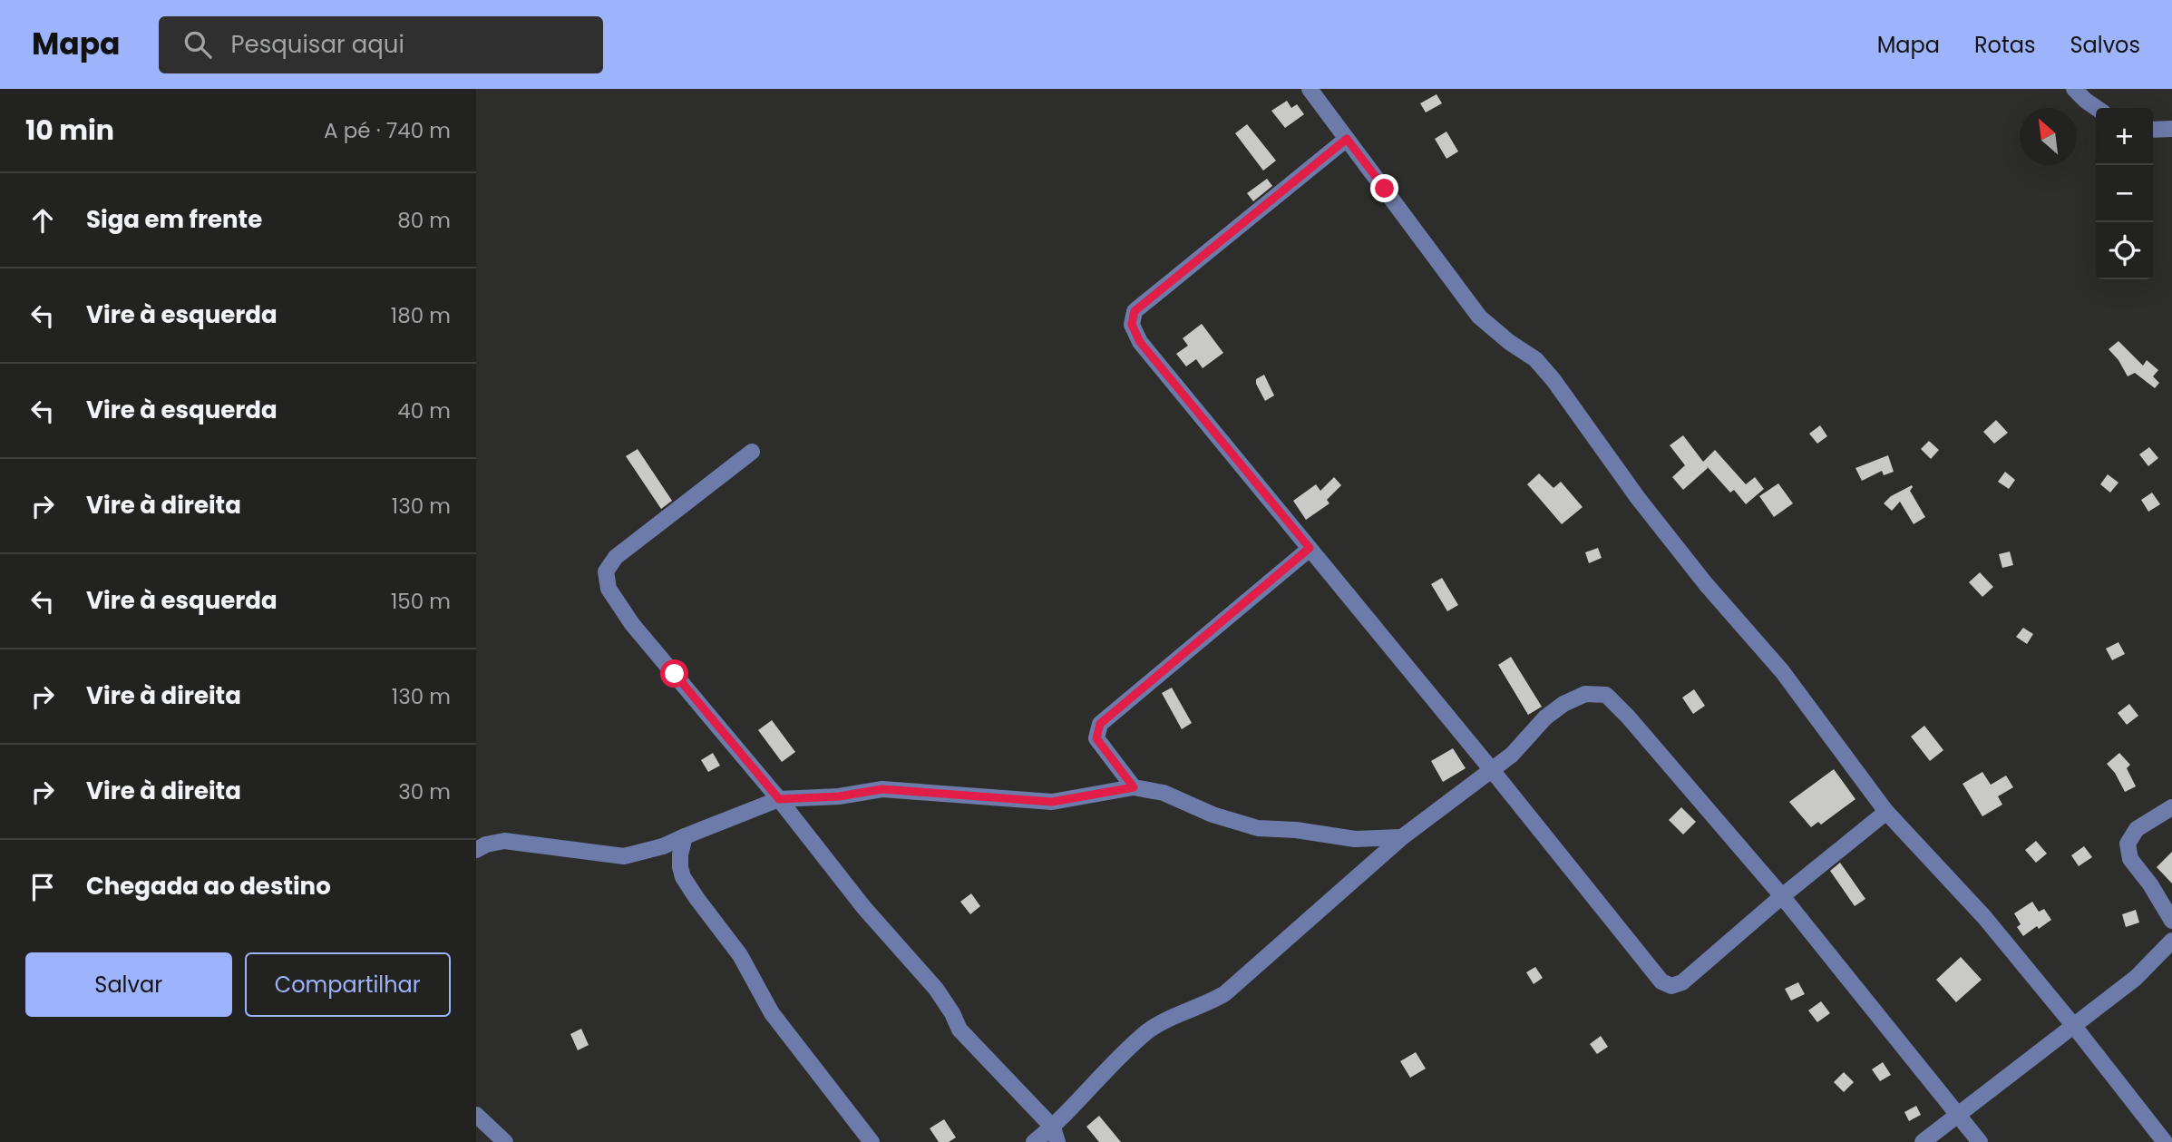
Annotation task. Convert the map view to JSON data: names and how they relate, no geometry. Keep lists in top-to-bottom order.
{
  "north": "top left",
  "page": {
    "header": "Mapa",
    "search": "Pesquisar aqui",
    "nav": ["Mapa", "Rotas", "Salvos"],
    "heading": ["10 min", "A pé · 740 m"],
    "map_buttons": ["+", "−"],
    "list": [
      ["Siga em frente", "80 m"],
      ["Vire à esquerda", "180 m"],
      ["Vire à esquerda", "40 m"],
      ["Vire à direita", "130 m"],
      ["Vire à esquerda", "150 m"],
      ["Vire à direita", "130 m"],
      ["Vire à direita", "30 m"],
      "Chegada ao destino"
    ],
    "buttons": ["Salvar", "Compartilhar"]
  }
}
